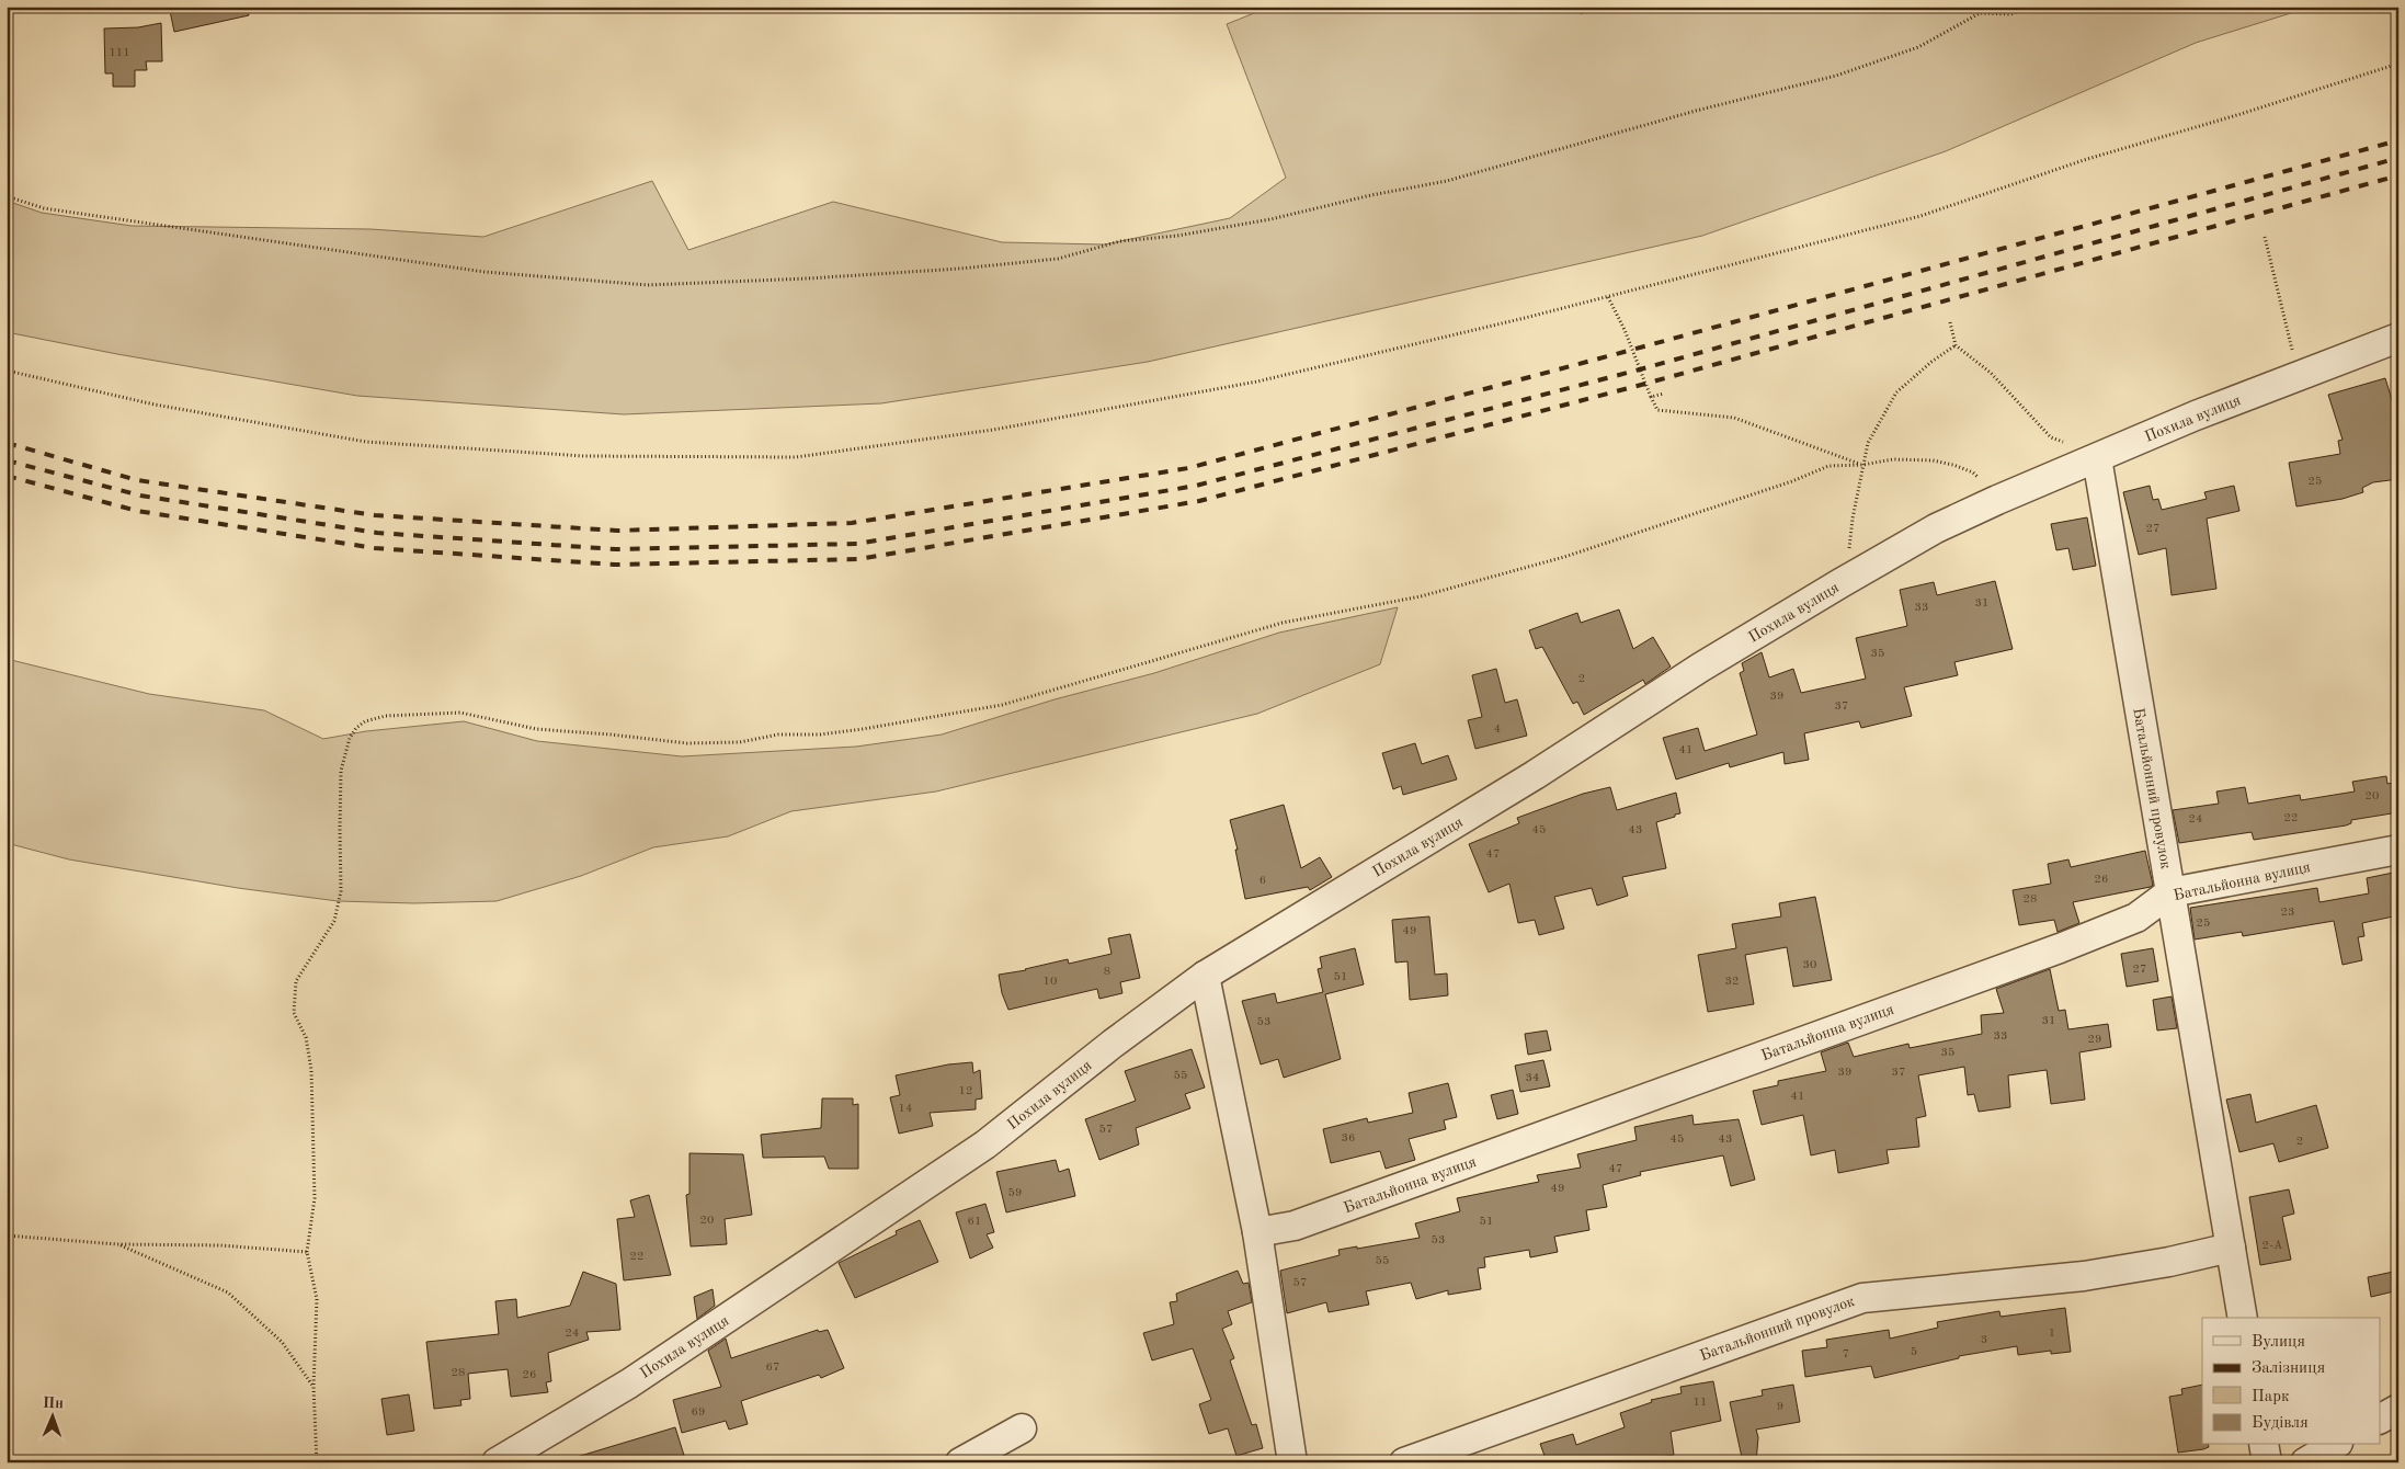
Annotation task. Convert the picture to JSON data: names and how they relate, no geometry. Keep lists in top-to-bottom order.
{
  "streets": {
    "street": ["Похила вулиця", "Батальйонний провулок", "Батальйонна вулиця"]
  },
  "crossings": [
    ["Похила вулиця", "Батальйонний провулок"],
    ["Батальйонний провулок", "Батальйонна вулиця"]
  ],
  "house_numbers": [
    "111",
    "25",
    "27",
    "31",
    "33",
    "35",
    "2",
    "39",
    "37",
    "4",
    "41",
    "20",
    "22",
    "24",
    "45",
    "43",
    "47",
    "26",
    "6",
    "28",
    "23",
    "25",
    "49",
    "30",
    "27",
    "8",
    "51",
    "10",
    "32",
    "31",
    "53",
    "33",
    "29",
    "35",
    "39",
    "37",
    "55",
    "34",
    "12",
    "41",
    "14",
    "57",
    "36",
    "45",
    "43",
    "2",
    "47",
    "49",
    "59",
    "20",
    "61",
    "51",
    "53",
    "2-А",
    "22",
    "55",
    "57",
    "24",
    "1",
    "3",
    "5",
    "7",
    "67",
    "28",
    "26",
    "11",
    "9",
    "69"
  ],
  "legend": [
    "Вулиця",
    "Залізниця",
    "Парк",
    "Будівля"
  ],
  "north": "top"
}
